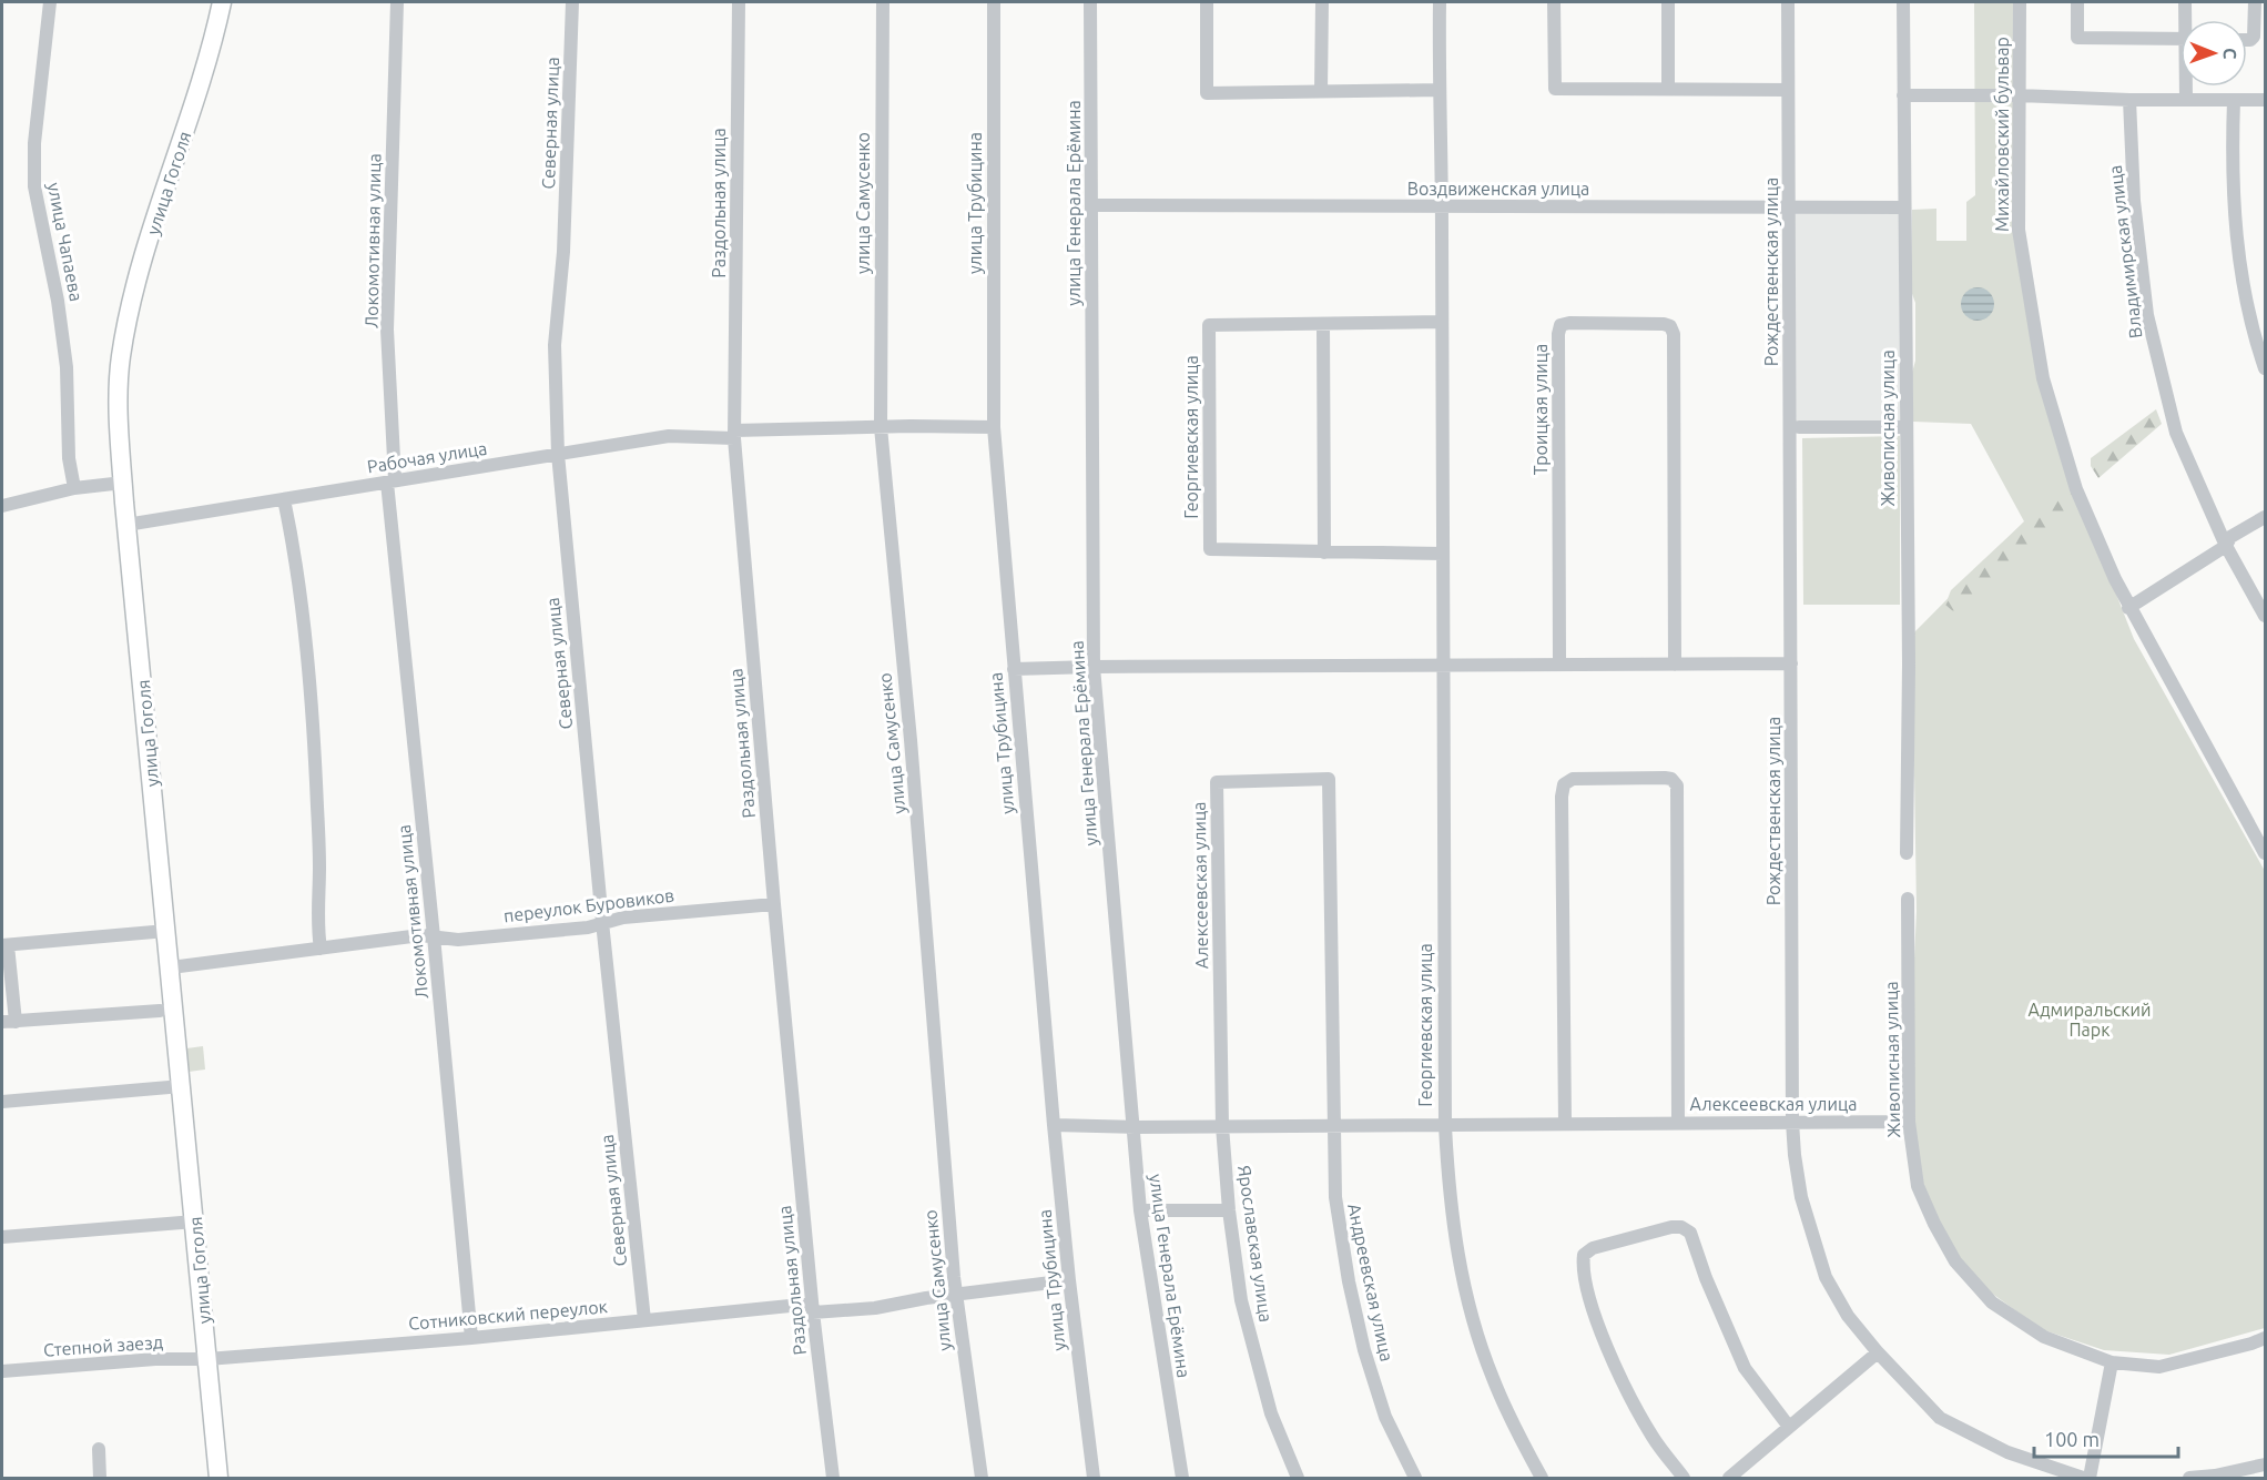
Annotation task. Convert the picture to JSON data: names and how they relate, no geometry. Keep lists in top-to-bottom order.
{
  "streets": {
    "main road": ["улица Гоголя"],
    "street": [
      "Северная улица",
      "Михайловский бульвар",
      "Воздвиженская улица",
      "Раздольная улица",
      "улица Самусенко",
      "улица Трубицина",
      "улица Генерала Ерёмина",
      "Локомотивная улица",
      "улица Чапаева",
      "Владимирская улица",
      "Рождественская улица",
      "Троицкая улица",
      "Живописная улица",
      "Георгиевская улица",
      "Рабочая улица",
      "Алексеевская улица",
      "переулок Буровиков",
      "Ярославская улица",
      "Андреевская улица",
      "Сотниковский переулок",
      "Степной заезд"
    ]
  },
  "crossings": [
    ["Северная улица", "Рабочая улица"],
    ["Северная улица", "переулок Буровиков"],
    ["Северная улица", "Сотниковский переулок"],
    ["улица Гоголя", "Рабочая улица"],
    ["улица Гоголя", "переулок Буровиков"],
    ["улица Гоголя", "Сотниковский переулок"],
    ["улица Гоголя", "Степной заезд"],
    ["Воздвиженская улица", "улица Генерала Ерёмина"],
    ["Воздвиженская улица", "Рождественская улица"],
    ["Воздвиженская улица", "Живописная улица"],
    ["Воздвиженская улица", "Георгиевская улица"],
    ["Раздольная улица", "Рабочая улица"],
    ["Раздольная улица", "переулок Буровиков"],
    ["Раздольная улица", "Сотниковский переулок"],
    ["улица Самусенко", "Рабочая улица"],
    ["улица Самусенко", "Сотниковский переулок"],
    ["улица Трубицина", "Рабочая улица"],
    ["улица Трубицина", "Алексеевская улица"],
    ["улица Трубицина", "Сотниковский переулок"],
    ["улица Генерала Ерёмина", "Алексеевская улица"],
    ["Локомотивная улица", "Рабочая улица"],
    ["Локомотивная улица", "переулок Буровиков"],
    ["Локомотивная улица", "Сотниковский переулок"],
    ["Рождественская улица", "Алексеевская улица"],
    ["Живописная улица", "Алексеевская улица"],
    ["Георгиевская улица", "Алексеевская улица"],
    ["Алексеевская улица", "Ярославская улица"],
    ["Алексеевская улица", "Андреевская улица"],
    ["Сотниковский переулок", "Степной заезд"]
  ],
  "parks": ["Адмиральский Парк"],
  "scale_bar": "100 m",
  "north": "right"
}
